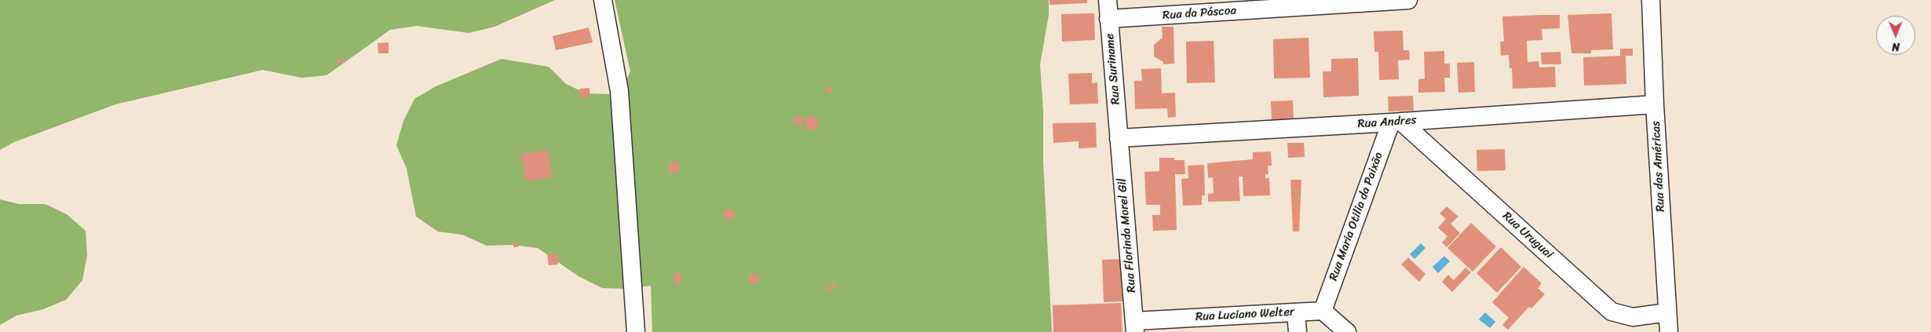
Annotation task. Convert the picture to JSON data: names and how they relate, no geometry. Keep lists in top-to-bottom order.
{
  "streets": {
    "street": [
      "Rua da Páscoa",
      "Rua Suriname",
      "Rua Andres",
      "Rua das Américas",
      "Rua Maria Otilia da Paixão",
      "Rua Florinda Morel Gil",
      "Rua Uruguai",
      "Rua Luciano Welter"
    ]
  },
  "crossings": [
    ["Rua da Páscoa", "Rua Suriname"],
    ["Rua Suriname", "Rua Andres"],
    ["Rua Suriname", "Rua Florinda Morel Gil"],
    ["Rua Andres", "Rua das Américas"],
    ["Rua Andres", "Rua Maria Otilia da Paixão"],
    ["Rua Andres", "Rua Florinda Morel Gil"],
    ["Rua Andres", "Rua Uruguai"],
    ["Rua das Américas", "Rua Uruguai"],
    ["Rua Maria Otilia da Paixão", "Rua Uruguai"],
    ["Rua Maria Otilia da Paixão", "Rua Luciano Welter"],
    ["Rua Florinda Morel Gil", "Rua Luciano Welter"]
  ],
  "north": "bottom"
}
